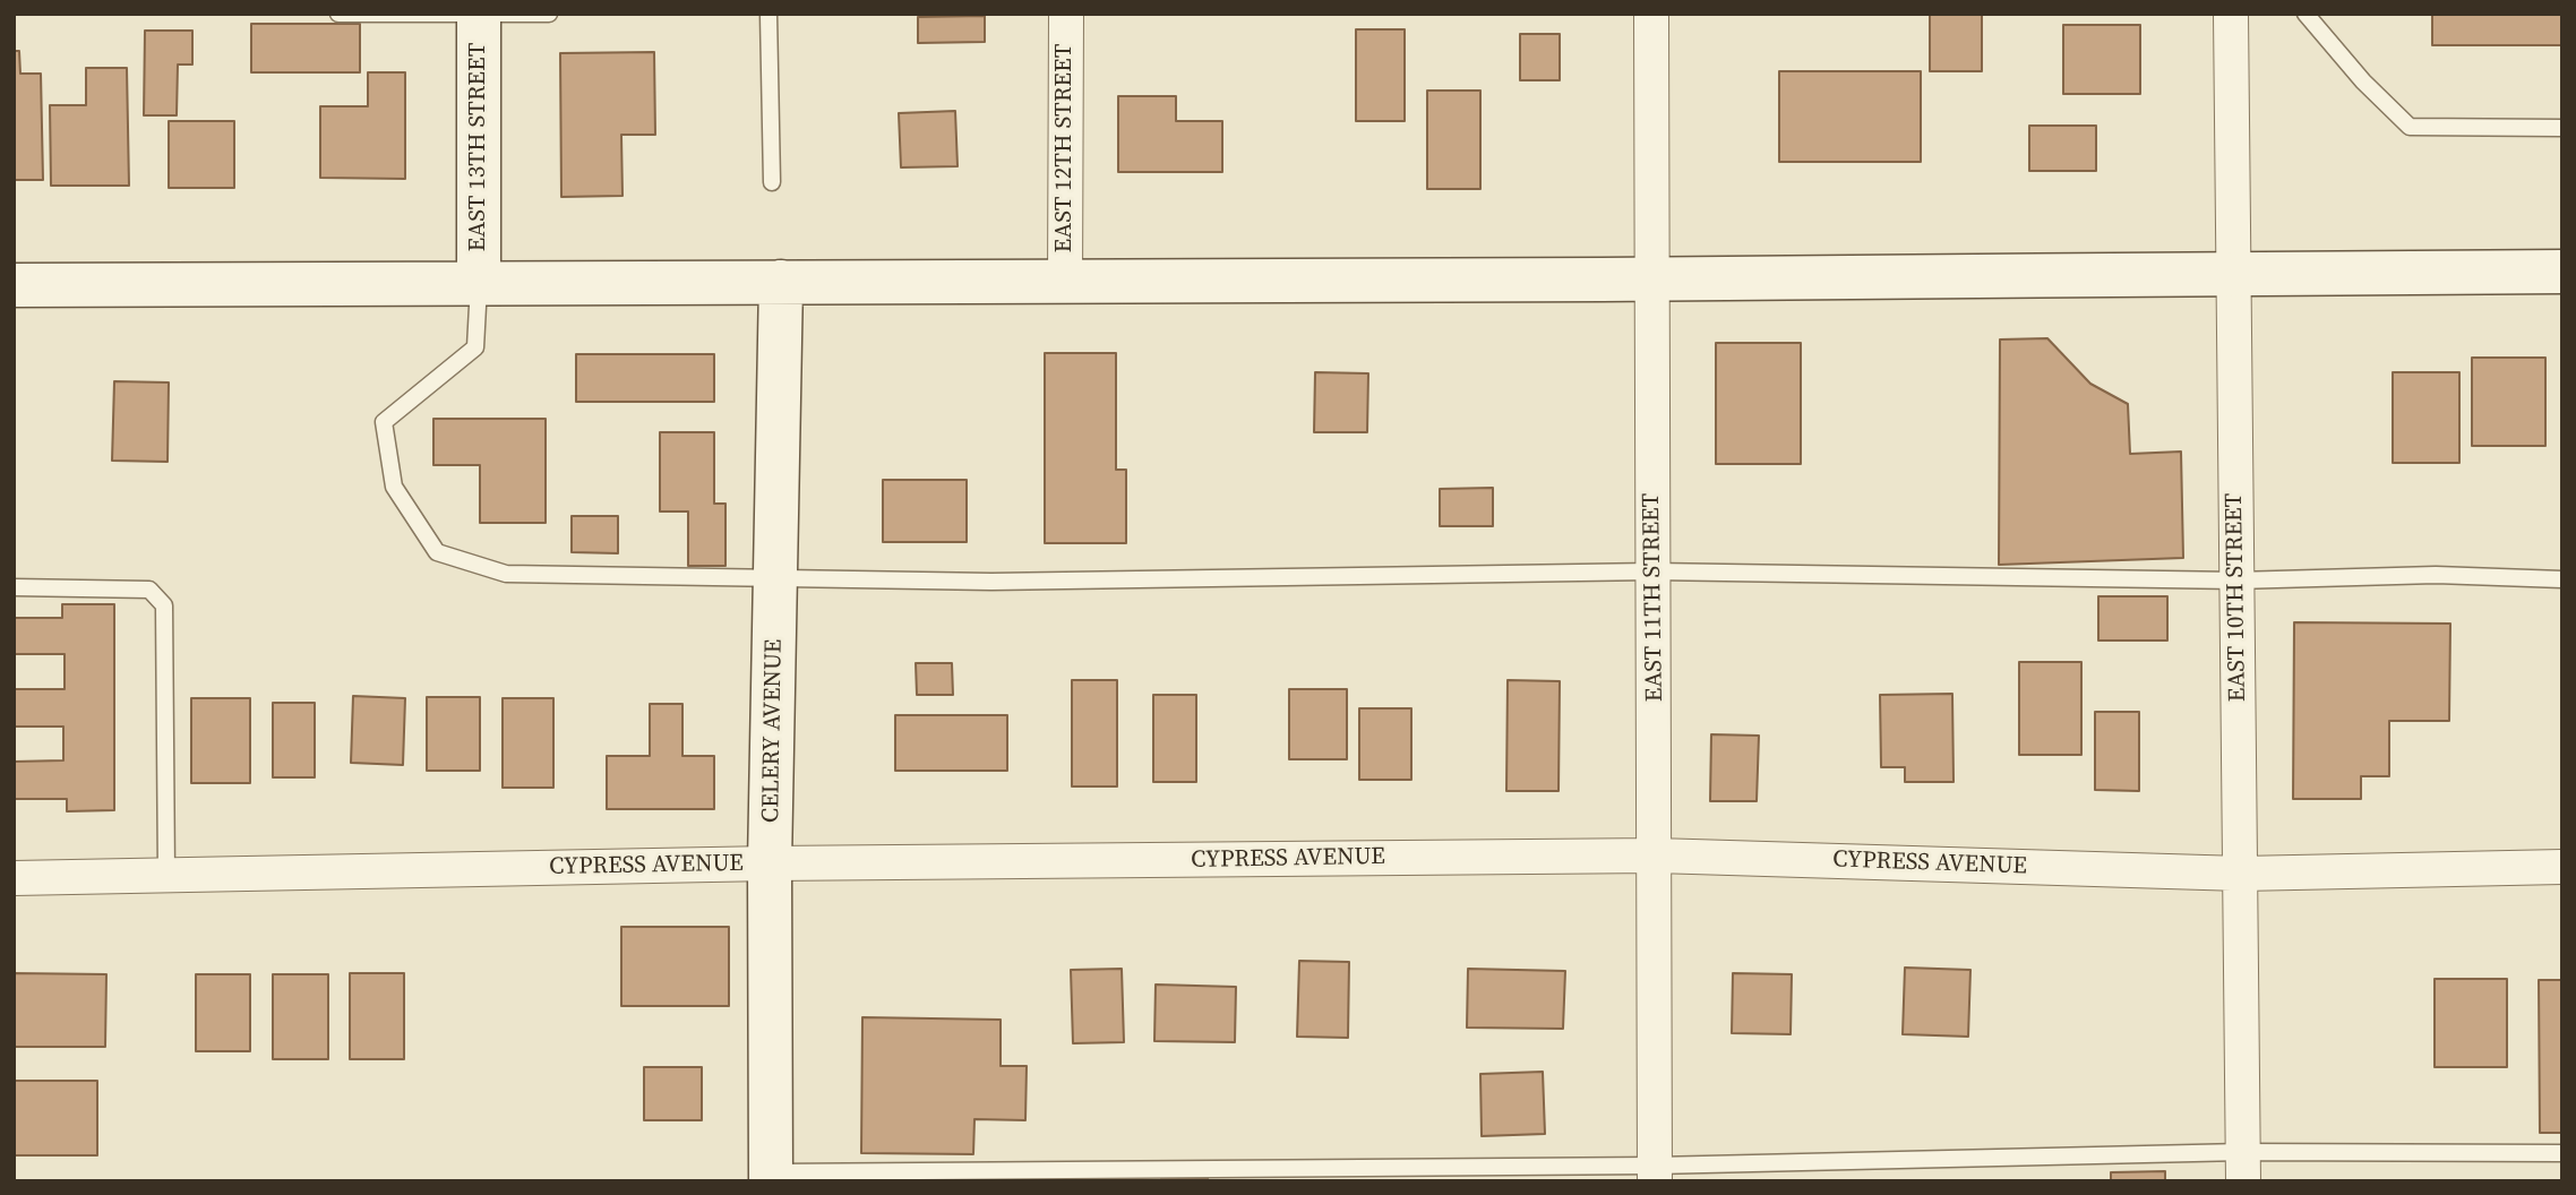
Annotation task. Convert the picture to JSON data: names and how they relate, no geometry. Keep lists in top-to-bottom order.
{
  "streets": {
    "main road": ["EAST 13TH STREET", "CELERY AVENUE"],
    "street": [
      "EAST 12TH STREET",
      "EAST 11TH STREET",
      "EAST 10TH STREET",
      "CYPRESS AVENUE"
    ]
  },
  "crossings": [
    ["EAST 11TH STREET", "CYPRESS AVENUE"],
    ["EAST 10TH STREET", "CYPRESS AVENUE"],
    ["CELERY AVENUE", "CYPRESS AVENUE"]
  ]
}
